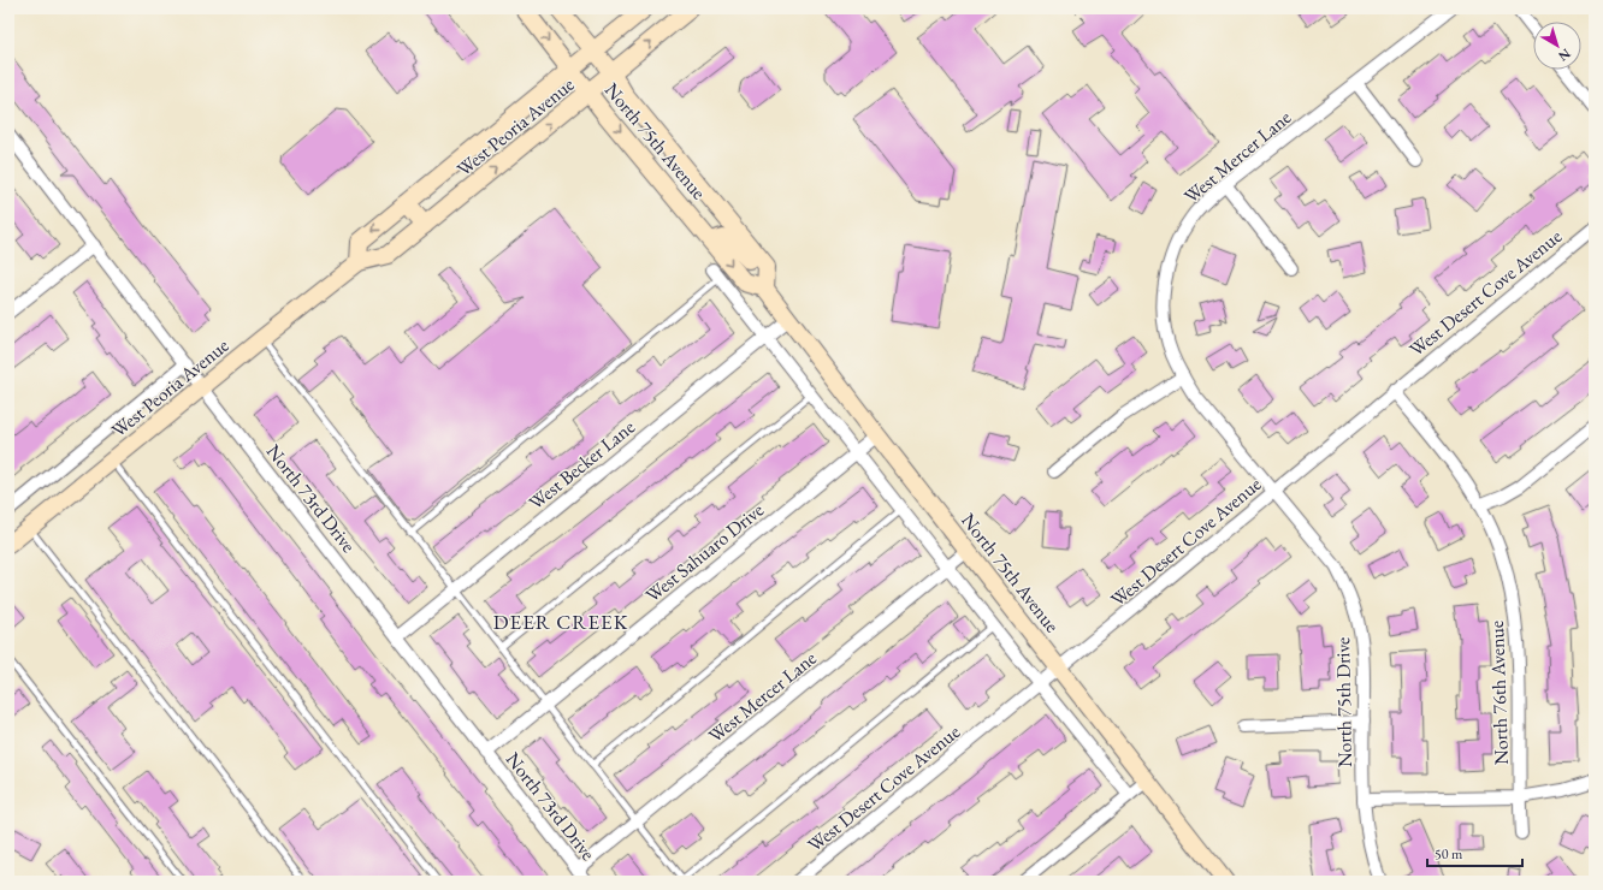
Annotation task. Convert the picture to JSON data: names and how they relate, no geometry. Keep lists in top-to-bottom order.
{
  "streets": {
    "main road": ["West Peoria Avenue", "North 75th Avenue"],
    "street": [
      "West Mercer Lane",
      "West Desert Cove Avenue",
      "West Becker Lane",
      "North 73rd Drive",
      "West Sahuaro Drive",
      "North 76th Avenue",
      "North 75th Drive"
    ]
  },
  "crossings": [
    ["West Peoria Avenue", "North 75th Avenue"],
    ["West Peoria Avenue", "North 73rd Drive"],
    ["North 75th Avenue", "West Mercer Lane"],
    ["North 75th Avenue", "West Desert Cove Avenue"],
    ["North 75th Avenue", "West Becker Lane"],
    ["North 75th Avenue", "West Sahuaro Drive"],
    ["West Mercer Lane", "North 73rd Drive"],
    ["West Mercer Lane", "North 75th Drive"],
    ["West Desert Cove Avenue", "North 76th Avenue"],
    ["West Desert Cove Avenue", "North 75th Drive"],
    ["West Becker Lane", "North 73rd Drive"],
    ["North 73rd Drive", "West Sahuaro Drive"]
  ],
  "districts": ["DEER CREEK"],
  "scale_bar": "50 m",
  "north": "bottom right"
}
